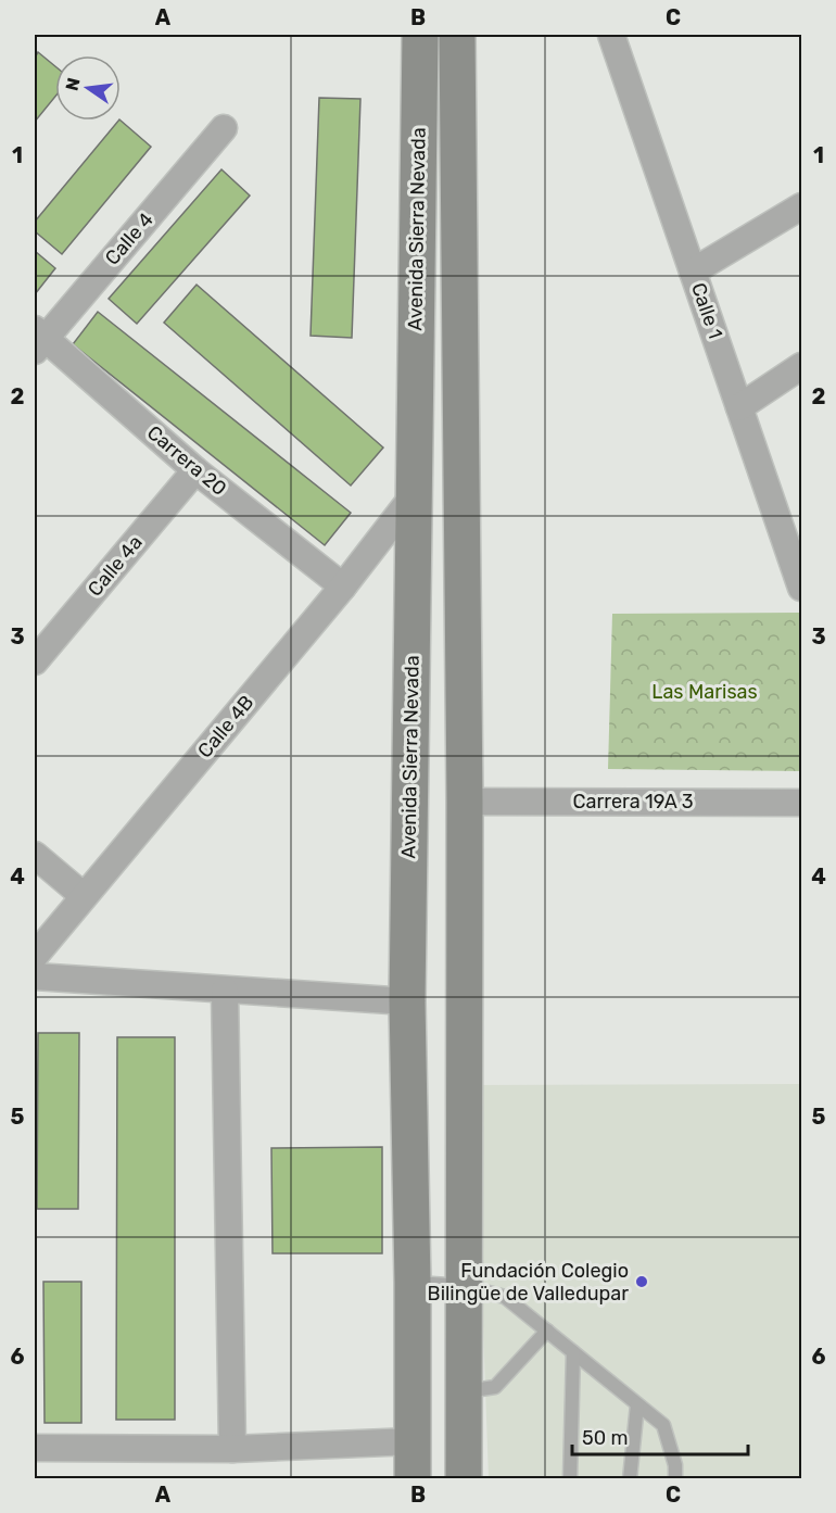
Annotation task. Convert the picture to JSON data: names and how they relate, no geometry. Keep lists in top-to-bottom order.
{
  "streets": {
    "main road": ["Avenida Sierra Nevada"],
    "street": [
      "Calle 4",
      "Calle 1",
      "Carrera 20",
      "Calle 4a",
      "Calle 4B",
      "Carrera 19A 3"
    ]
  },
  "crossings": [
    ["Avenida Sierra Nevada", "Calle 4B"],
    ["Avenida Sierra Nevada", "Carrera 19A 3"],
    ["Calle 4", "Carrera 20"],
    ["Carrera 20", "Calle 4a"],
    ["Carrera 20", "Calle 4B"]
  ],
  "parks": ["Las Marisas"],
  "places": ["Fundación Colegio Bilingüe de Valledupar"],
  "scale_bar": "50 m",
  "north": "left",
  "grid": {
    "columns": ["A", "B", "C"],
    "rows": [
      "1",
      "2",
      "3",
      "4",
      "5",
      "6"
    ]
  }
}
